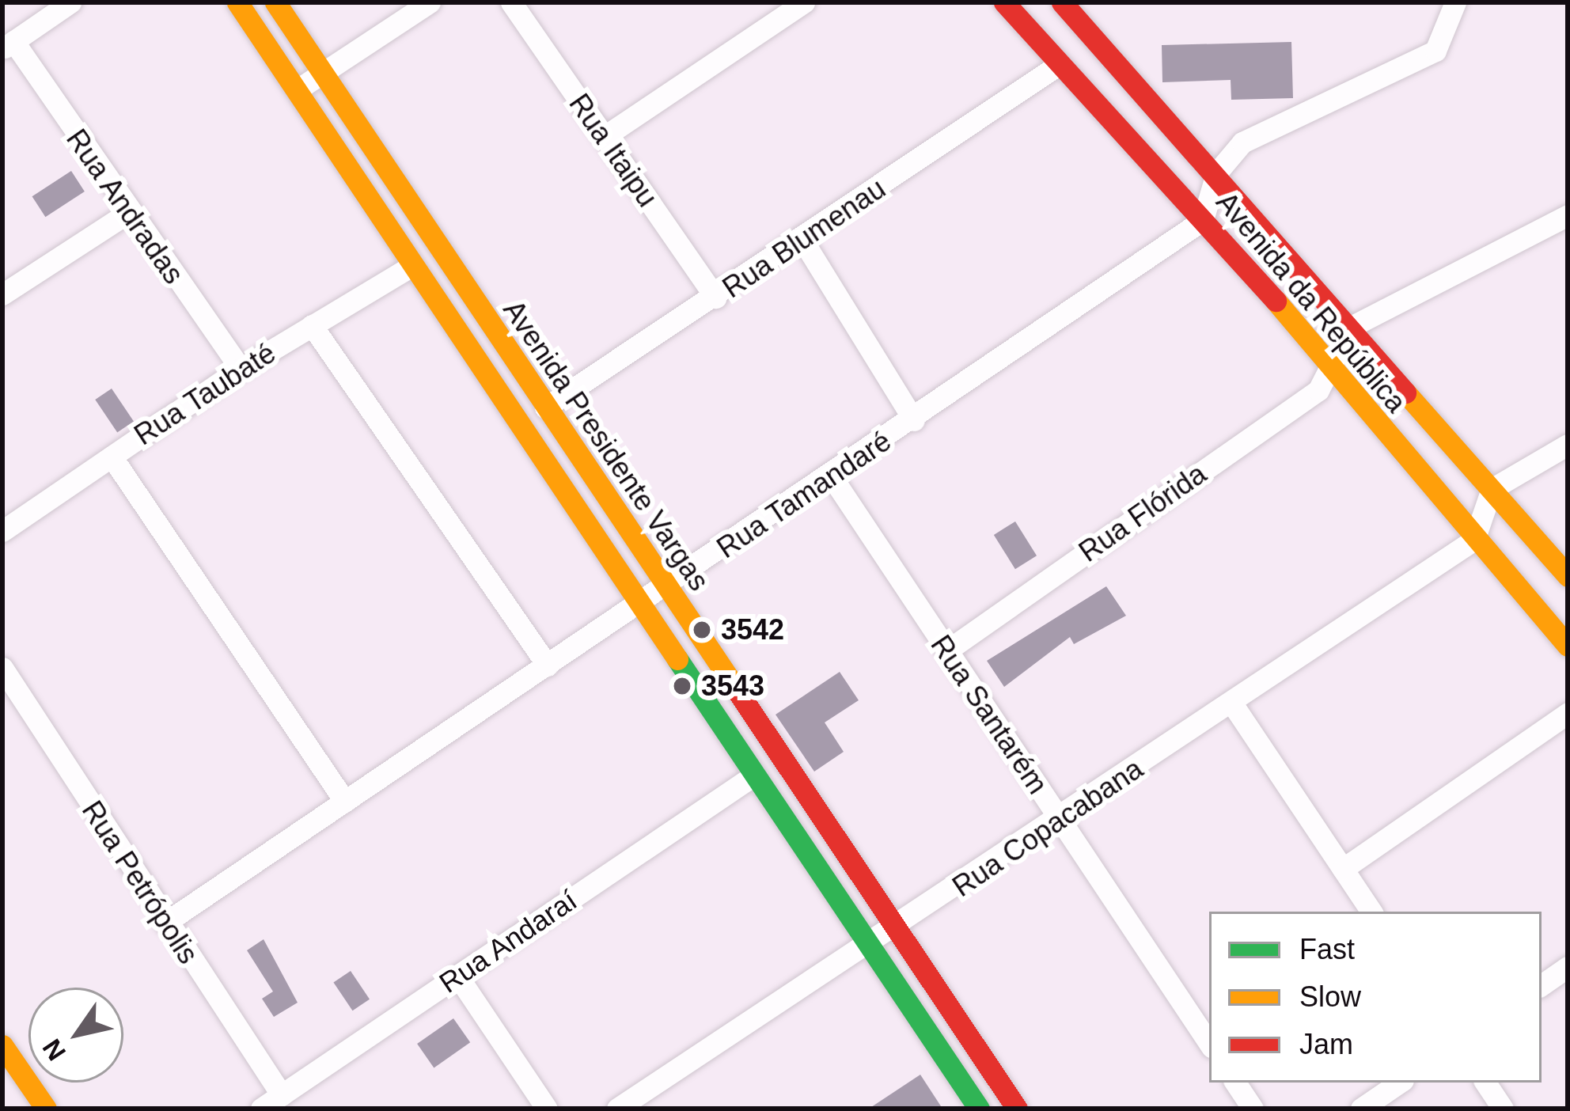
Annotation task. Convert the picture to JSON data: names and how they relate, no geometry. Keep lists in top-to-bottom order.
{
  "streets": {
    "street": [
      "Rua Itaipu",
      "Rua Andradas",
      "Rua Blumenau",
      "Avenida da República",
      "Rua Taubaté",
      "Avenida Presidente Vargas",
      "Rua Tamandaré",
      "Rua Flórida",
      "Rua Santarém",
      "Rua Copacabana",
      "Rua Petrópolis",
      "Rua Andaraí"
    ]
  },
  "crossings": [
    ["Rua Itaipu", "Rua Blumenau"],
    ["Rua Andradas", "Rua Taubaté"],
    ["Rua Blumenau", "Avenida da República"],
    ["Rua Blumenau", "Avenida Presidente Vargas"],
    ["Avenida da República", "Rua Tamandaré"],
    ["Avenida da República", "Rua Flórida"],
    ["Avenida da República", "Rua Copacabana"],
    ["Rua Taubaté", "Avenida Presidente Vargas"],
    ["Avenida Presidente Vargas", "Rua Tamandaré"],
    ["Avenida Presidente Vargas", "Rua Copacabana"],
    ["Avenida Presidente Vargas", "Rua Andaraí"],
    ["Rua Tamandaré", "Rua Santarém"],
    ["Rua Tamandaré", "Rua Petrópolis"],
    ["Rua Flórida", "Rua Santarém"],
    ["Rua Santarém", "Rua Copacabana"],
    ["Rua Petrópolis", "Rua Andaraí"]
  ],
  "places": ["3542", "3543"],
  "legend": ["Fast", "Slow", "Jam"],
  "north": "bottom left"
}
